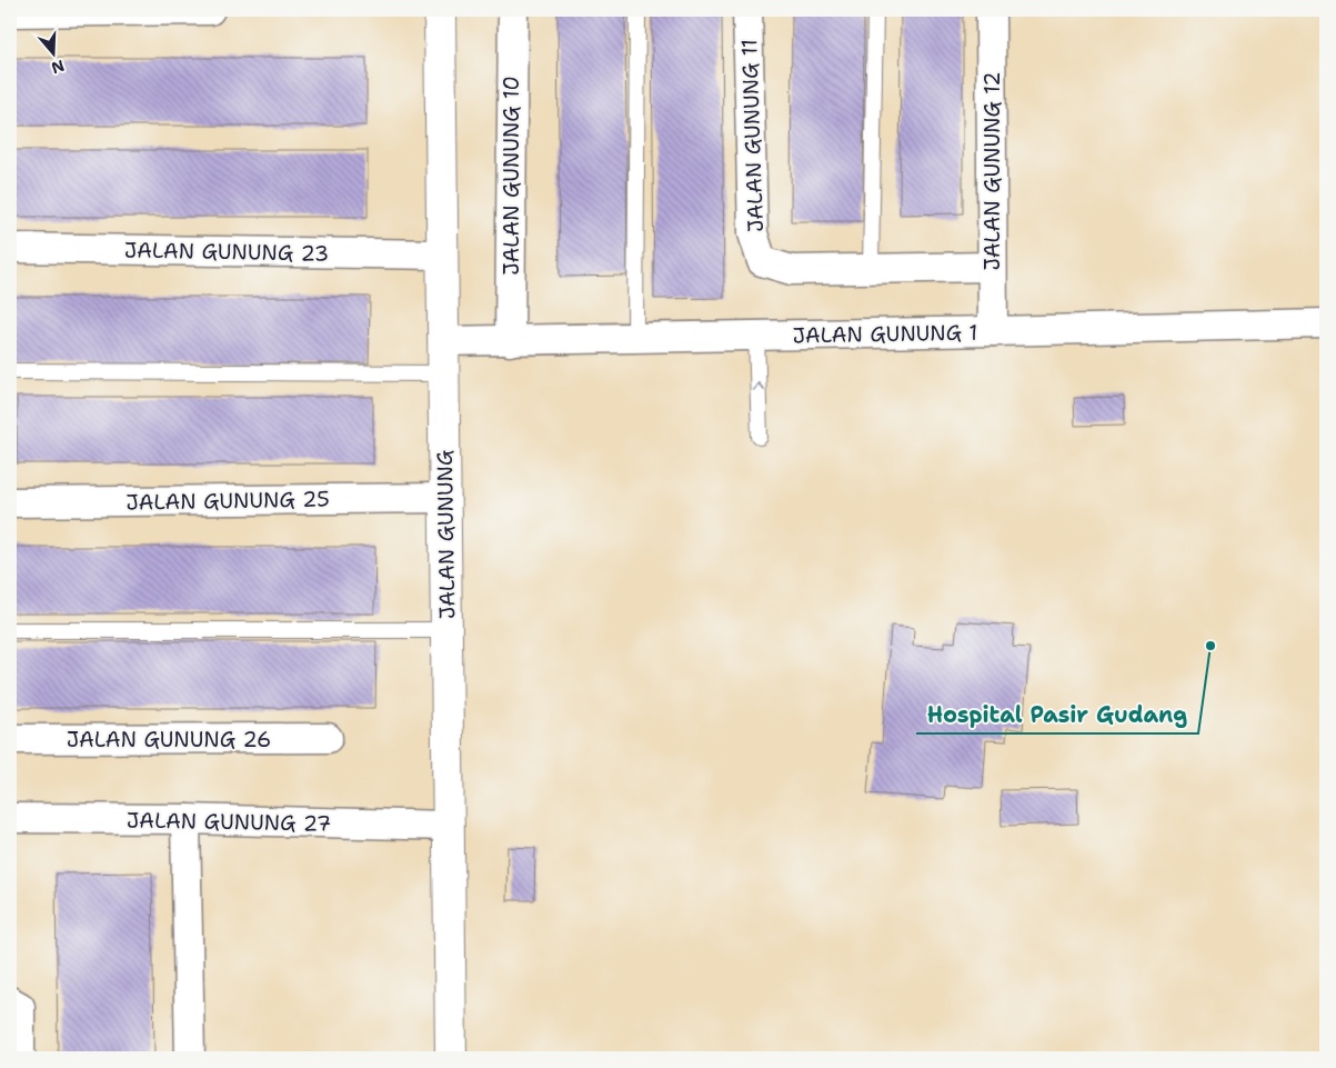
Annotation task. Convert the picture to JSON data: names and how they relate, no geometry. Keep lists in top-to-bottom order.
{
  "streets": {
    "street": [
      "JALAN GUNUNG 11",
      "JALAN GUNUNG 12",
      "JALAN GUNUNG 10",
      "JALAN GUNUNG 23",
      "JALAN GUNUNG 1",
      "JALAN GUNUNG 25",
      "JALAN GUNUNG",
      "JALAN GUNUNG 26",
      "JALAN GUNUNG 27"
    ]
  },
  "crossings": [
    ["JALAN GUNUNG 12", "JALAN GUNUNG 1"],
    ["JALAN GUNUNG 10", "JALAN GUNUNG 1"],
    ["JALAN GUNUNG 23", "JALAN GUNUNG"],
    ["JALAN GUNUNG 1", "JALAN GUNUNG"],
    ["JALAN GUNUNG 25", "JALAN GUNUNG"],
    ["JALAN GUNUNG", "JALAN GUNUNG 27"]
  ],
  "places": ["Hospital Pasir Gudang"],
  "north": "bottom"
}
